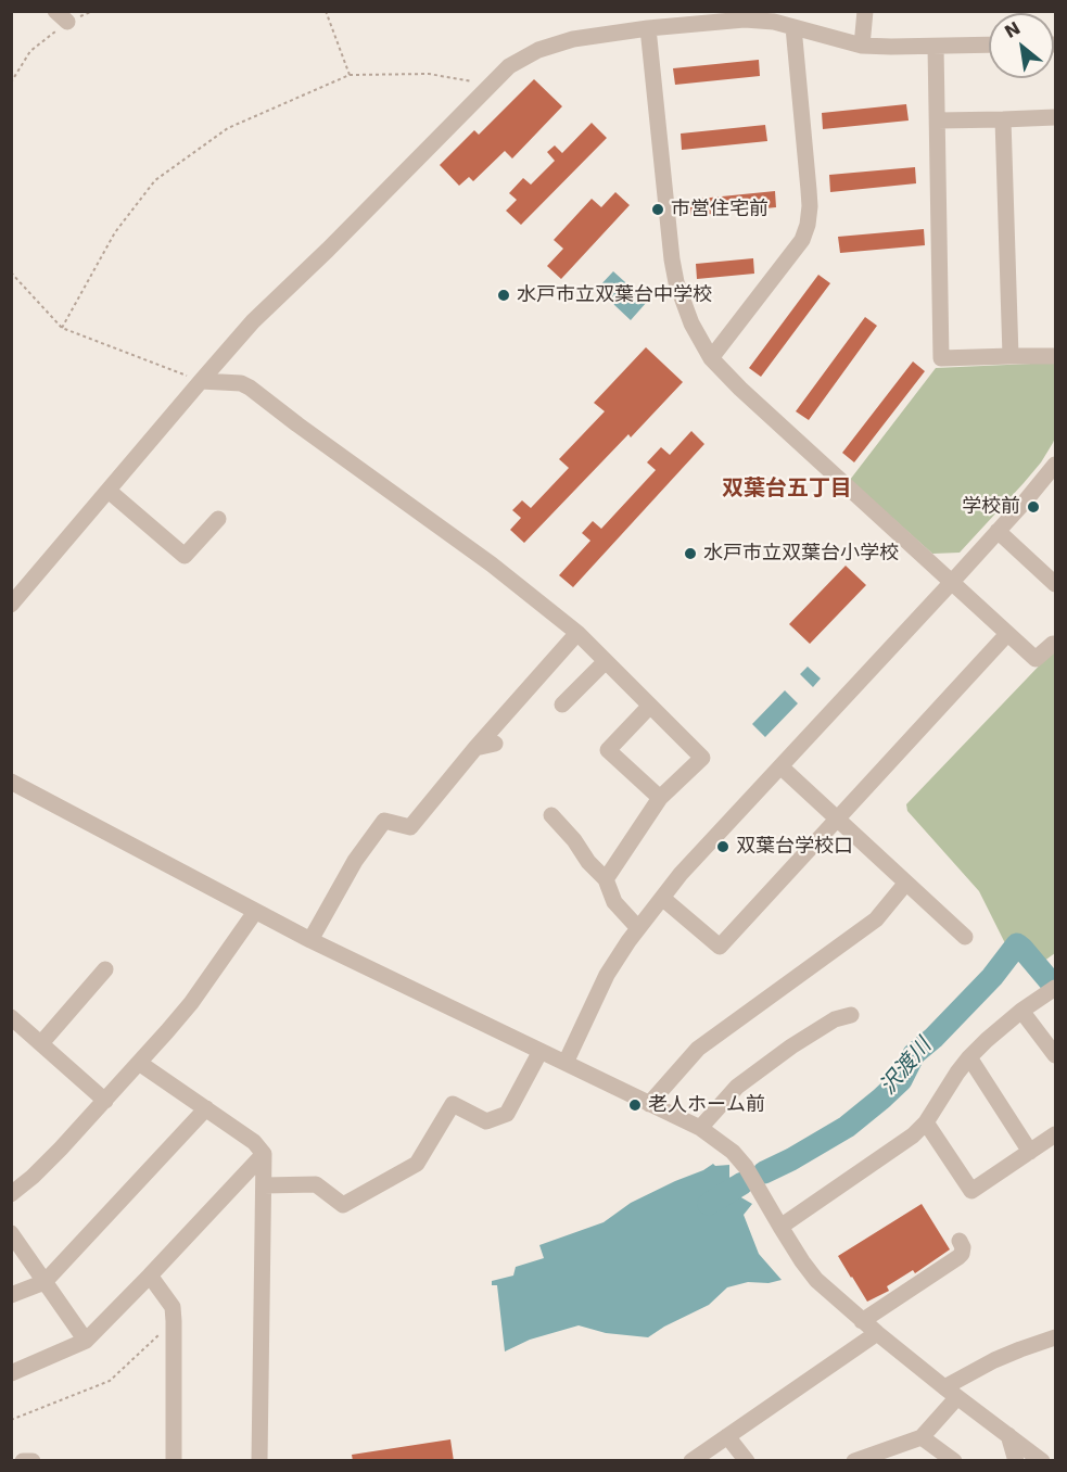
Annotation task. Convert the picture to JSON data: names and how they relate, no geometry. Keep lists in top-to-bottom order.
{
  "districts": ["双葉台五丁目"],
  "water": ["沢渡川"],
  "places": [
    "市営住宅前",
    "水戸市立双葉台中学校",
    "学校前",
    "水戸市立双葉台小学校",
    "双葉台学校口",
    "老人ホーム前"
  ],
  "north": "top left"
}
